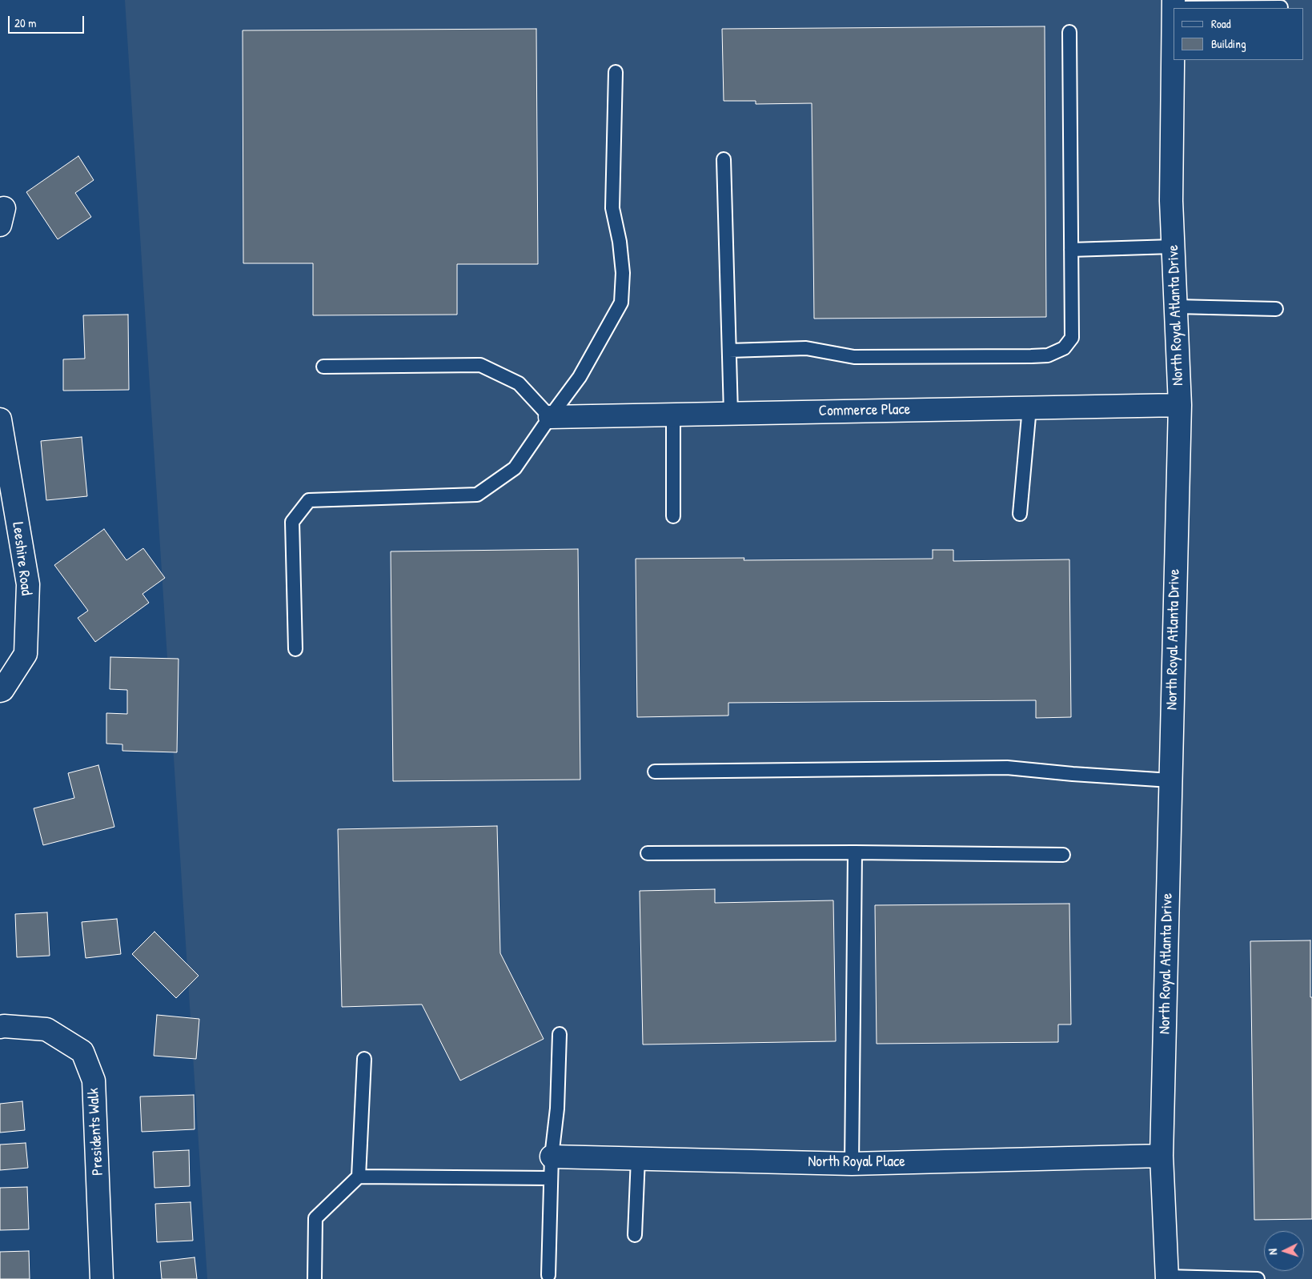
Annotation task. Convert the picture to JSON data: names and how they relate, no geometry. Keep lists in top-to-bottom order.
{
  "streets": {
    "street": [
      "North Royal Atlanta Drive",
      "Commerce Place",
      "Leeshire Road",
      "Presidents Walk",
      "North Royal Place"
    ]
  },
  "crossings": [
    ["North Royal Atlanta Drive", "Commerce Place"],
    ["North Royal Atlanta Drive", "North Royal Place"]
  ],
  "legend": ["Road", "Building"],
  "scale_bar": "20 m",
  "north": "left"
}
